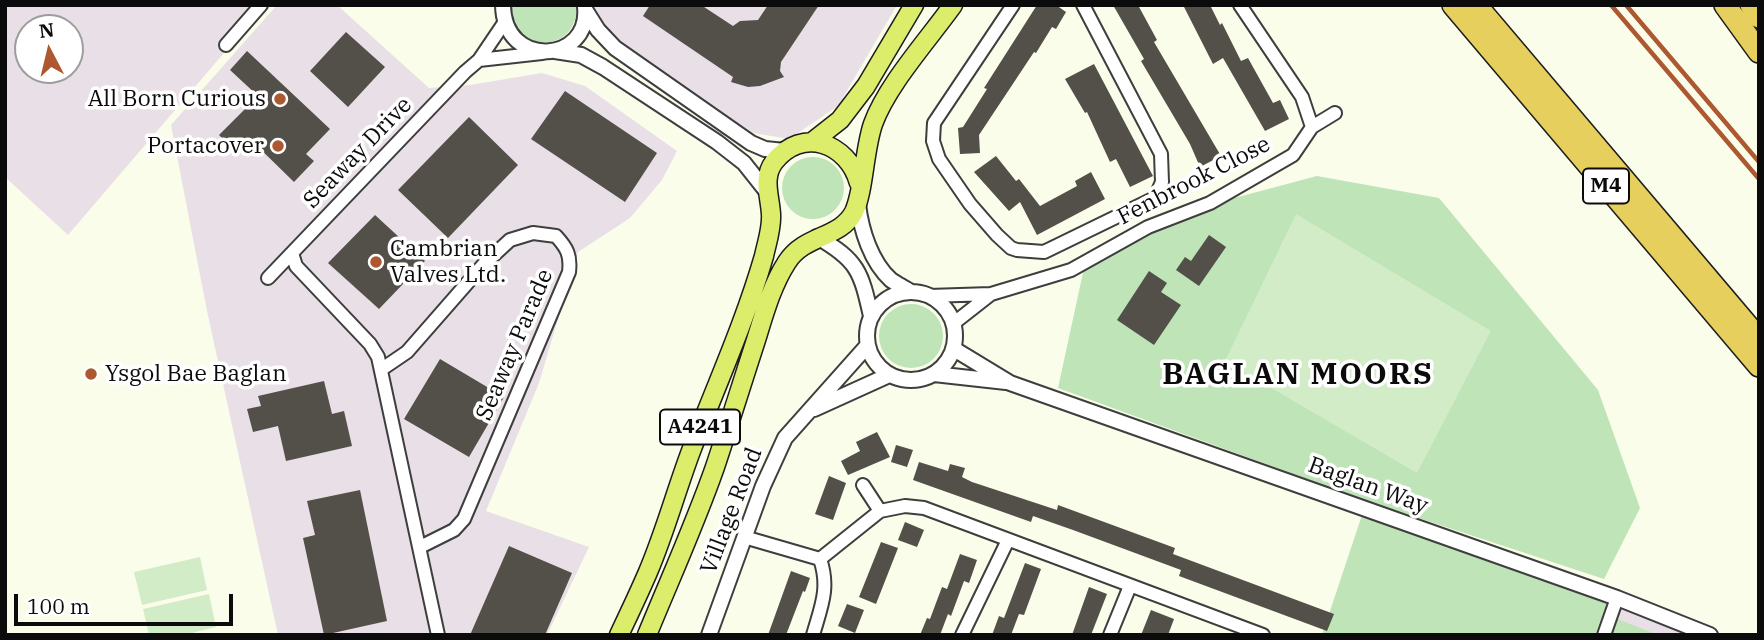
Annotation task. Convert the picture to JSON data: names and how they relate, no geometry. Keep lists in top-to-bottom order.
{
  "streets": {
    "highway": ["M4"],
    "main road": ["A4241"],
    "street": [
      "Seaway Drive",
      "Fenbrook Close",
      "Seaway Parade",
      "Baglan Way",
      "Village Road"
    ]
  },
  "crossings": [
    ["Fenbrook Close", "Baglan Way"],
    ["Fenbrook Close", "Village Road"],
    ["Baglan Way", "Village Road"]
  ],
  "districts": ["BAGLAN MOORS"],
  "places": [
    "All Born Curious",
    "Portacover",
    "Cambrian Valves Ltd.",
    "Ysgol Bae Baglan"
  ],
  "scale_bar": "100 m",
  "north": "top"
}
